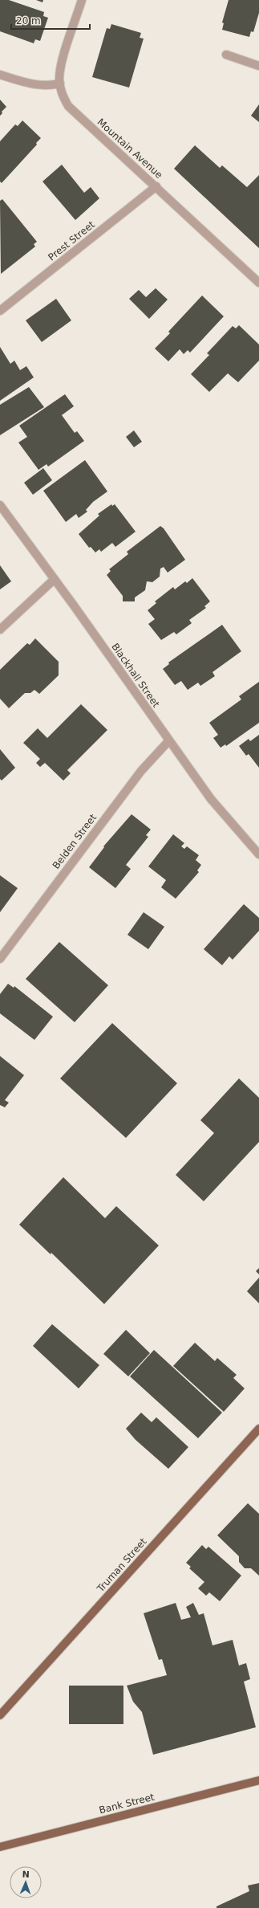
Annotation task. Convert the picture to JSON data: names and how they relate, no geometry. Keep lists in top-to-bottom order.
{
  "streets": {
    "main road": ["Truman Street", "Bank Street"],
    "street": [
      "Mountain Avenue",
      "Prest Street",
      "Blackhall Street",
      "Belden Street"
    ]
  },
  "crossings": [
    ["Mountain Avenue", "Prest Street"],
    ["Blackhall Street", "Belden Street"]
  ],
  "scale_bar": "20 m",
  "north": "top"
}
